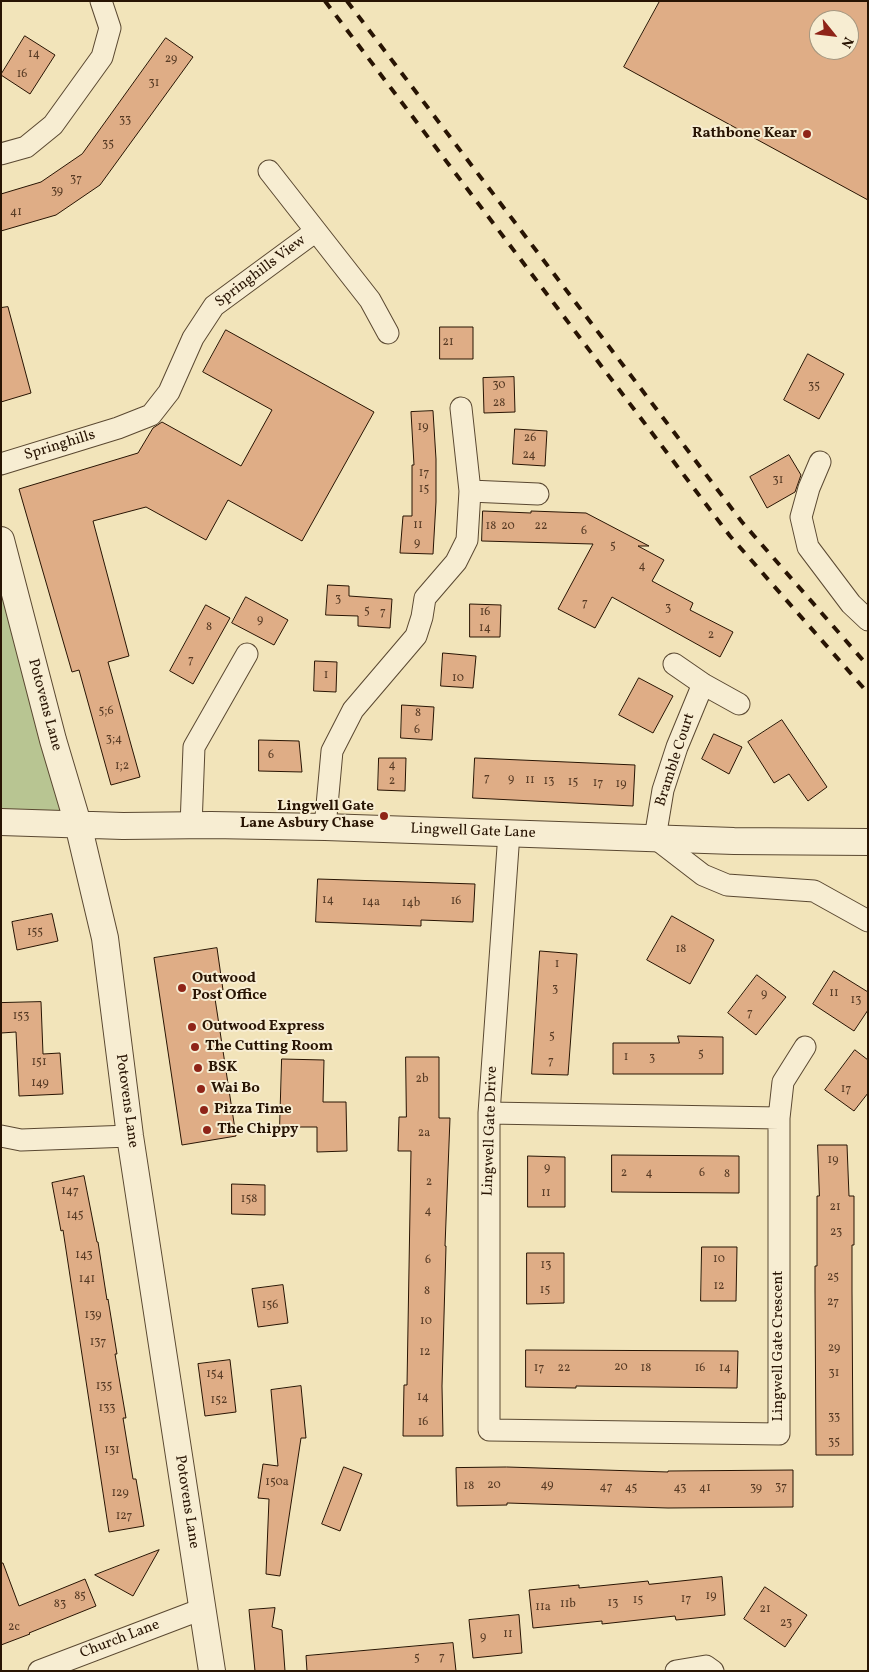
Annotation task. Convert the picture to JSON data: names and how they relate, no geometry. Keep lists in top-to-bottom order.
{
  "streets": {
    "street": [
      "Springhills View",
      "Springhills",
      "Potovens Lane",
      "Bramble Court",
      "Lingwell Gate Lane",
      "Lingwell Gate Drive",
      "Lingwell Gate Crescent",
      "Church Lane"
    ]
  },
  "crossings": [
    ["Springhills View", "Springhills"],
    ["Potovens Lane", "Lingwell Gate Lane"],
    ["Potovens Lane", "Church Lane"],
    ["Bramble Court", "Lingwell Gate Lane"],
    ["Lingwell Gate Lane", "Lingwell Gate Drive"],
    ["Lingwell Gate Drive", "Lingwell Gate Crescent"]
  ],
  "places": [
    "Rathbone Kear",
    "Lingwell Gate Lane Asbury Chase",
    "Outwood Post Office",
    "Outwood Express",
    "The Cutting Room",
    "BSK",
    "Wai Bo",
    "Pizza Time",
    "The Chippy"
  ],
  "house_numbers": [
    "14",
    "29",
    "16",
    "31",
    "33",
    "35",
    "37",
    "39",
    "41",
    "21",
    "30",
    "35",
    "28",
    "19",
    "26",
    "24",
    "17",
    "31",
    "15",
    "11",
    "18",
    "20",
    "22",
    "6",
    "9",
    "5",
    "4",
    "3",
    "7",
    "3",
    "5",
    "7",
    "16",
    "9",
    "8",
    "14",
    "2",
    "7",
    "1",
    "10",
    "5;6",
    "8",
    "6",
    "3;4",
    "6",
    "4",
    "1;2",
    "7",
    "9",
    "11",
    "2",
    "13",
    "15",
    "17",
    "19",
    "14",
    "16",
    "14a",
    "14b",
    "155",
    "18",
    "1",
    "3",
    "11",
    "9",
    "13",
    "7",
    "153",
    "5",
    "5",
    "1",
    "3",
    "7",
    "151",
    "2b",
    "149",
    "17",
    "2a",
    "19",
    "9",
    "2",
    "4",
    "6",
    "8",
    "2",
    "147",
    "11",
    "158",
    "21",
    "4",
    "145",
    "23",
    "143",
    "10",
    "6",
    "13",
    "25",
    "141",
    "12",
    "15",
    "8",
    "27",
    "156",
    "139",
    "10",
    "137",
    "29",
    "12",
    "20",
    "17",
    "22",
    "18",
    "16",
    "14",
    "31",
    "154",
    "135",
    "14",
    "152",
    "133",
    "33",
    "16",
    "35",
    "131",
    "150a",
    "20",
    "49",
    "18",
    "47",
    "37",
    "45",
    "43",
    "41",
    "39",
    "129",
    "127",
    "85",
    "19",
    "17",
    "15",
    "13",
    "83",
    "11b",
    "11a",
    "21",
    "23",
    "2c",
    "11",
    "9",
    "7",
    "5"
  ],
  "north": "bottom right"
}
